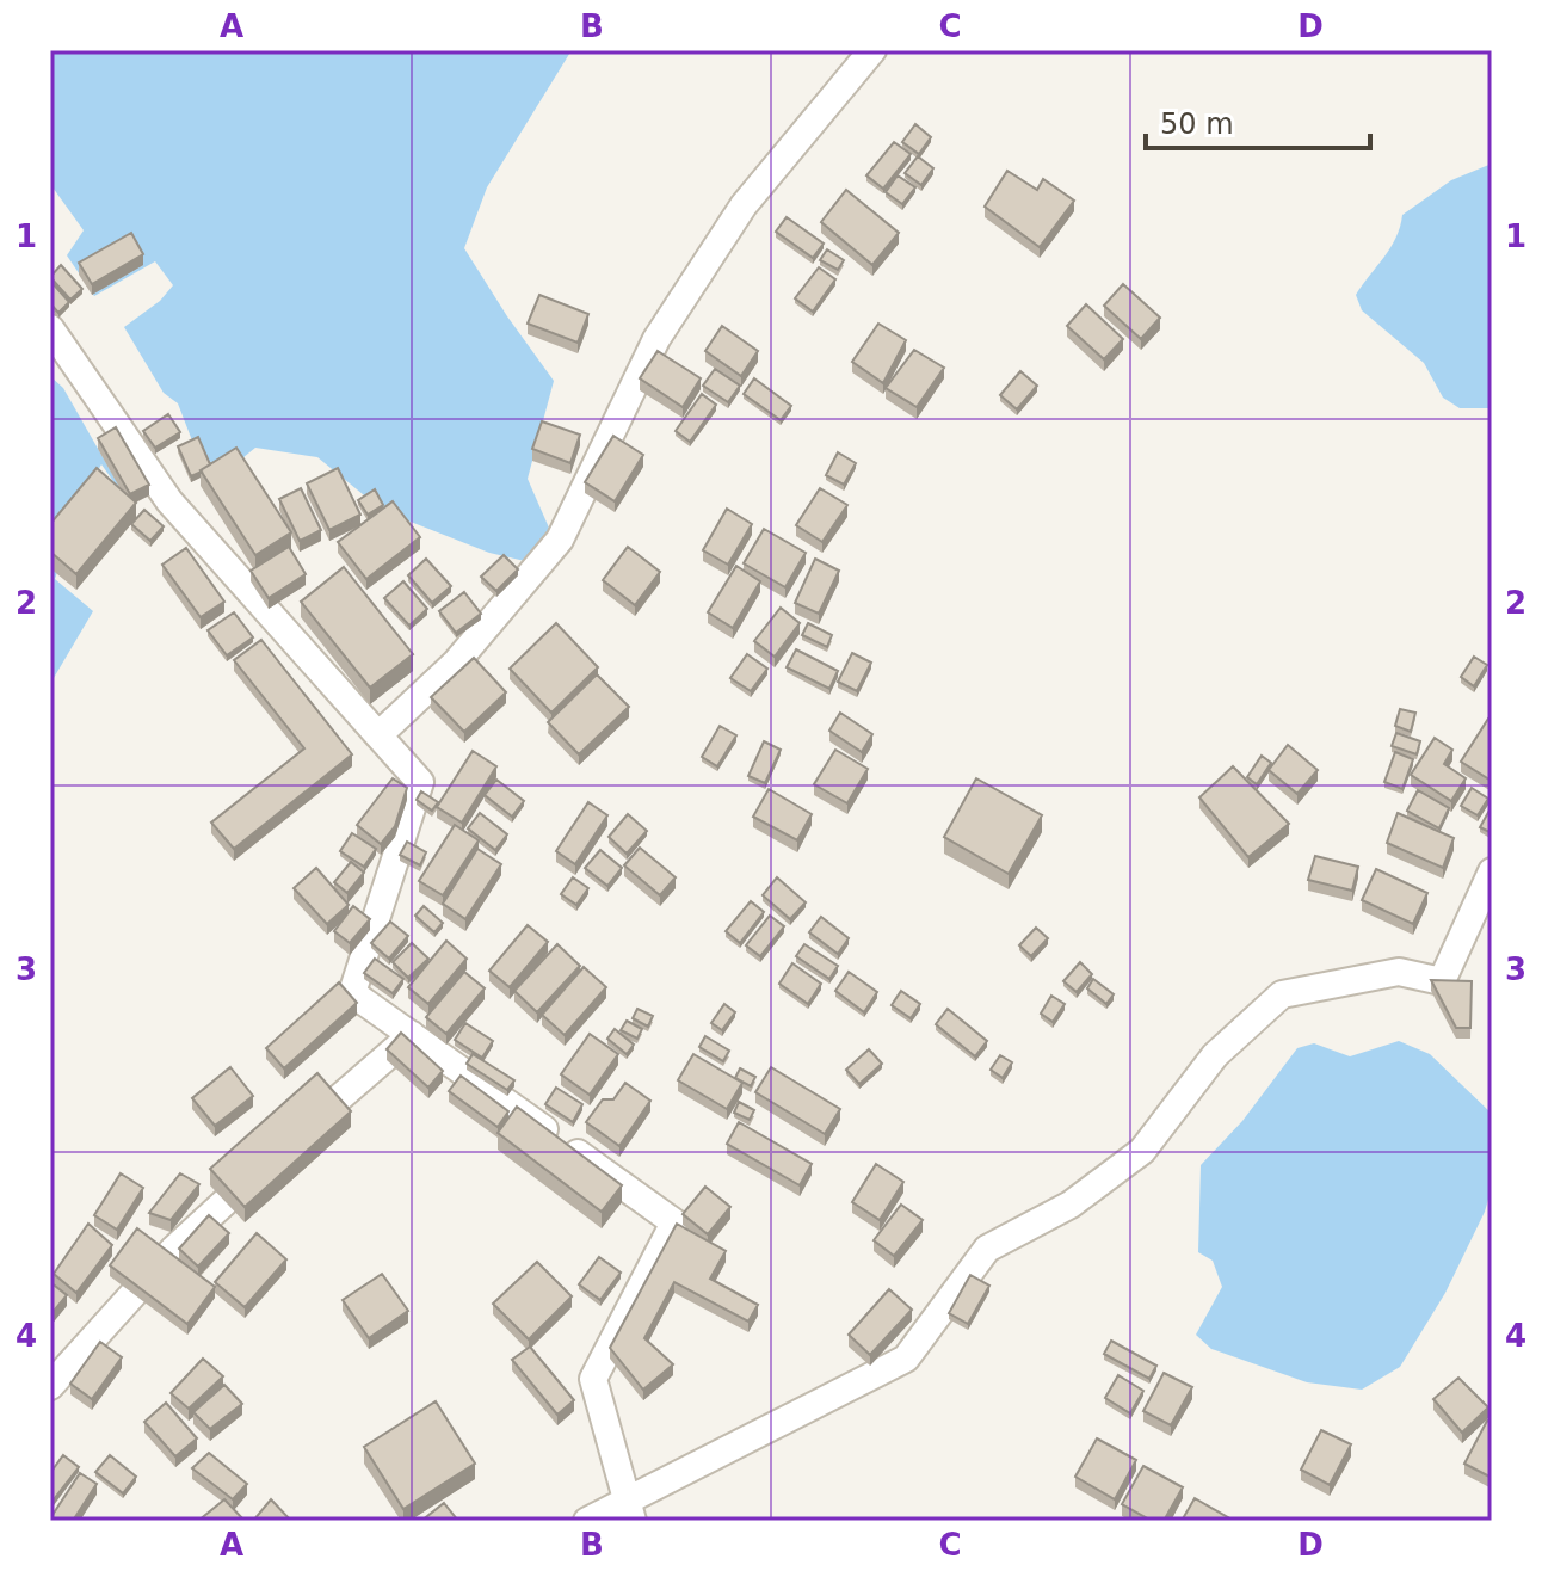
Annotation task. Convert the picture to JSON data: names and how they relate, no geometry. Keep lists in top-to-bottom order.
{
  "scale_bar": "50 m",
  "grid": {
    "columns": [
      "A",
      "B",
      "C",
      "D"
    ],
    "rows": [
      "1",
      "2",
      "3",
      "4"
    ]
  }
}
